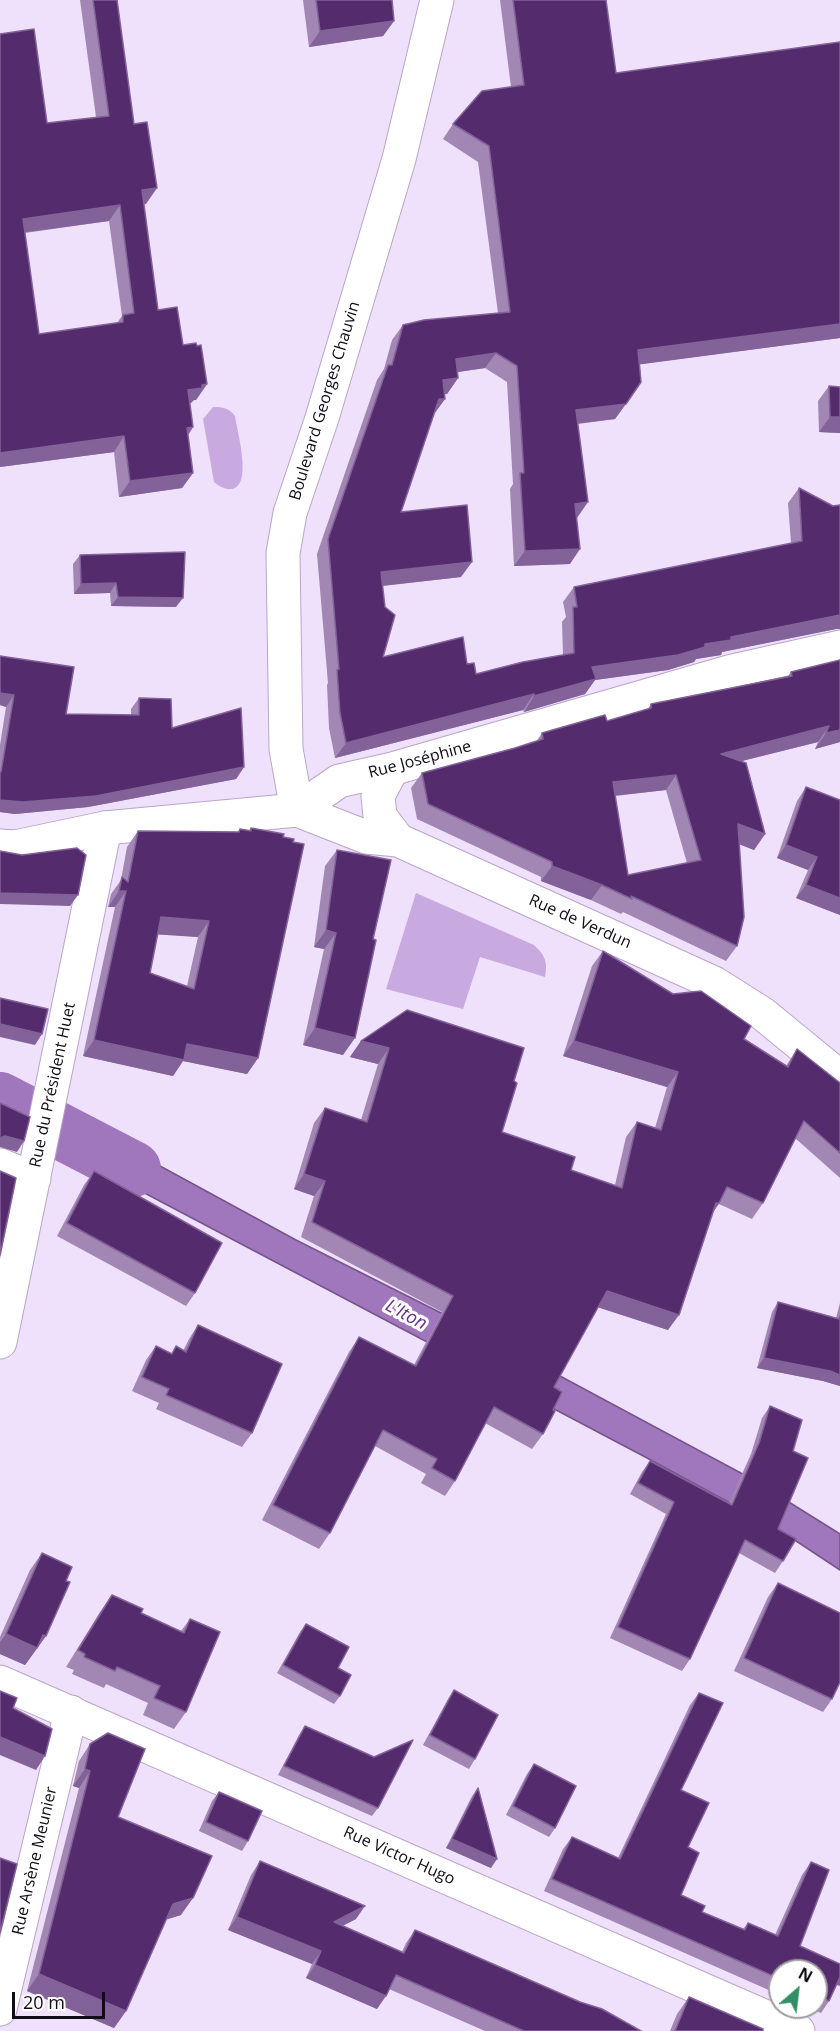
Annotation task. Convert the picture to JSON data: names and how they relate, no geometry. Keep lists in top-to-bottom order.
{
  "streets": {
    "street": [
      "Boulevard Georges Chauvin",
      "Rue Joséphine",
      "Rue de Verdun",
      "Rue du Président Huet",
      "Rue Victor Hugo",
      "Rue Arsène Meunier"
    ]
  },
  "crossings": [
    ["Boulevard Georges Chauvin", "Rue Joséphine"],
    ["Boulevard Georges Chauvin", "Rue de Verdun"],
    ["Rue Joséphine", "Rue de Verdun"],
    ["Rue Joséphine", "Rue du Président Huet"],
    ["Rue Victor Hugo", "Rue Arsène Meunier"]
  ],
  "water": ["L'Iton"],
  "scale_bar": "20 m",
  "north": "top right"
}
